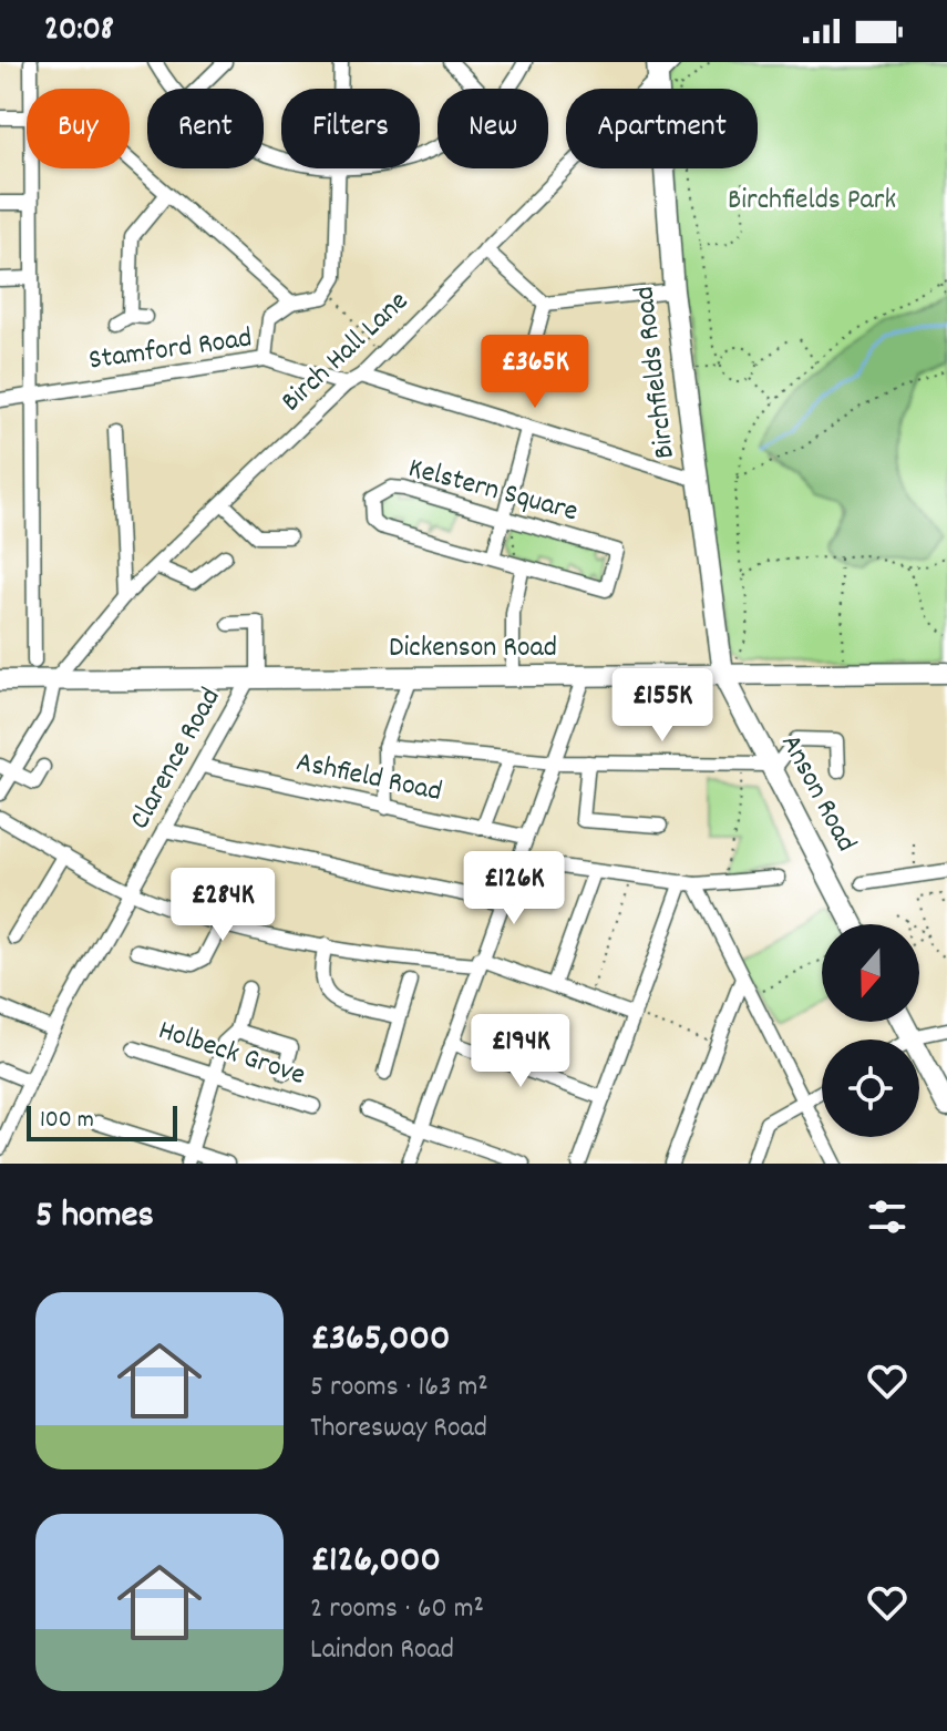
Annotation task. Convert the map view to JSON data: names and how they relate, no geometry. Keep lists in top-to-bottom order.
{
  "streets": {
    "highway": ["Birchfields Road", "Dickenson Road", "Anson Road"],
    "street": [
      "Stamford Road",
      "Birch Hall Lane",
      "Kelstern Square",
      "Clarence Road",
      "Ashfield Road",
      "Holbeck Grove"
    ]
  },
  "crossings": [
    ["Stamford Road", "Birch Hall Lane"],
    ["Birch Hall Lane", "Birchfields Road"],
    ["Birch Hall Lane", "Dickenson Road"],
    ["Birchfields Road", "Dickenson Road"],
    ["Birchfields Road", "Anson Road"],
    ["Dickenson Road", "Clarence Road"],
    ["Dickenson Road", "Anson Road"],
    ["Clarence Road", "Ashfield Road"]
  ],
  "parks": ["Birchfields Park"],
  "scale_bar": "100 m",
  "north": "bottom",
  "page": {
    "status": "20:08",
    "chip": [
      "Buy",
      "Rent",
      "Filters",
      "New",
      "Apartment"
    ],
    "price": [
      "£365K",
      "£155K",
      "£126K",
      "£284K",
      "£194K"
    ],
    "scale": "100 m",
    "heading": "5 homes",
    "list": [
      {
        "name": "£365,000",
        "note": "5 rooms · 163 m² · Thoresway Road"
      },
      {
        "name": "£126,000",
        "note": "2 rooms · 60 m² · Laindon Road"
      }
    ]
  }
}
